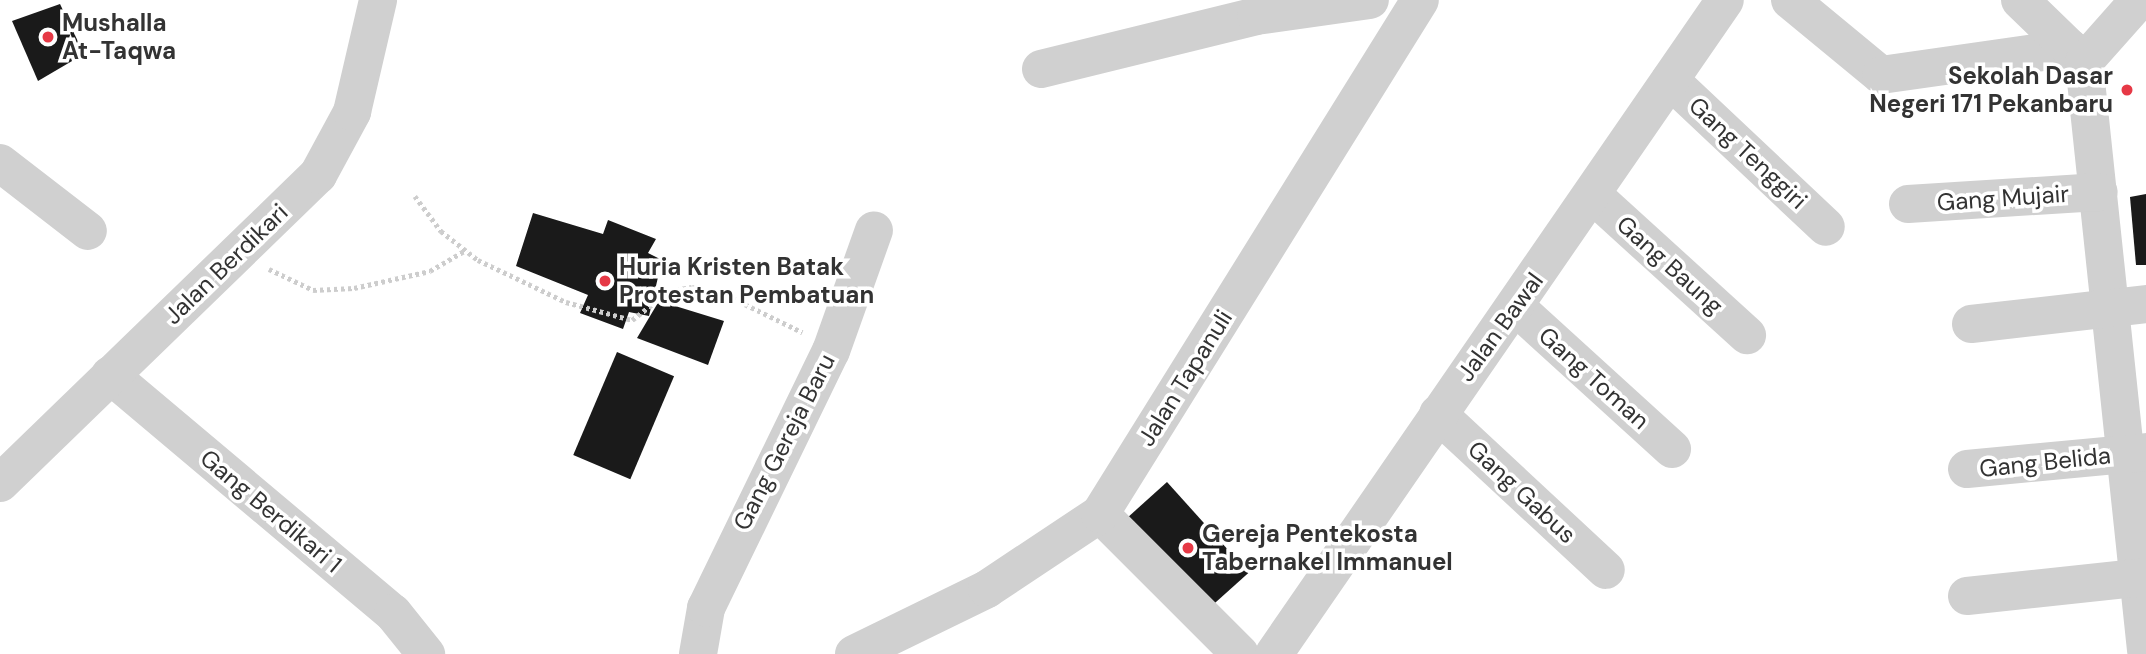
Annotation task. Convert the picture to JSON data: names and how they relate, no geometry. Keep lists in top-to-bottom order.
{
  "streets": {
    "street": [
      "Gang Tenggiri",
      "Gang Mujair",
      "Jalan Berdikari",
      "Gang Baung",
      "Jalan Bawal",
      "Jalan Tapanuli",
      "Gang Toman",
      "Gang Gereja Baru",
      "Gang Belida",
      "Gang Gabus",
      "Gang Berdikari 1"
    ]
  },
  "crossings": [
    ["Gang Tenggiri", "Jalan Bawal"],
    ["Jalan Berdikari", "Gang Berdikari 1"],
    ["Gang Baung", "Jalan Bawal"],
    ["Jalan Bawal", "Gang Toman"],
    ["Jalan Bawal", "Gang Gabus"]
  ],
  "places": [
    "Mushalla At-Taqwa",
    "Sekolah Dasar Negeri 171 Pekanbaru",
    "Huria Kristen Batak Protestan Pembatuan",
    "Gereja Pentekosta Tabernakel Immanuel"
  ]
}
